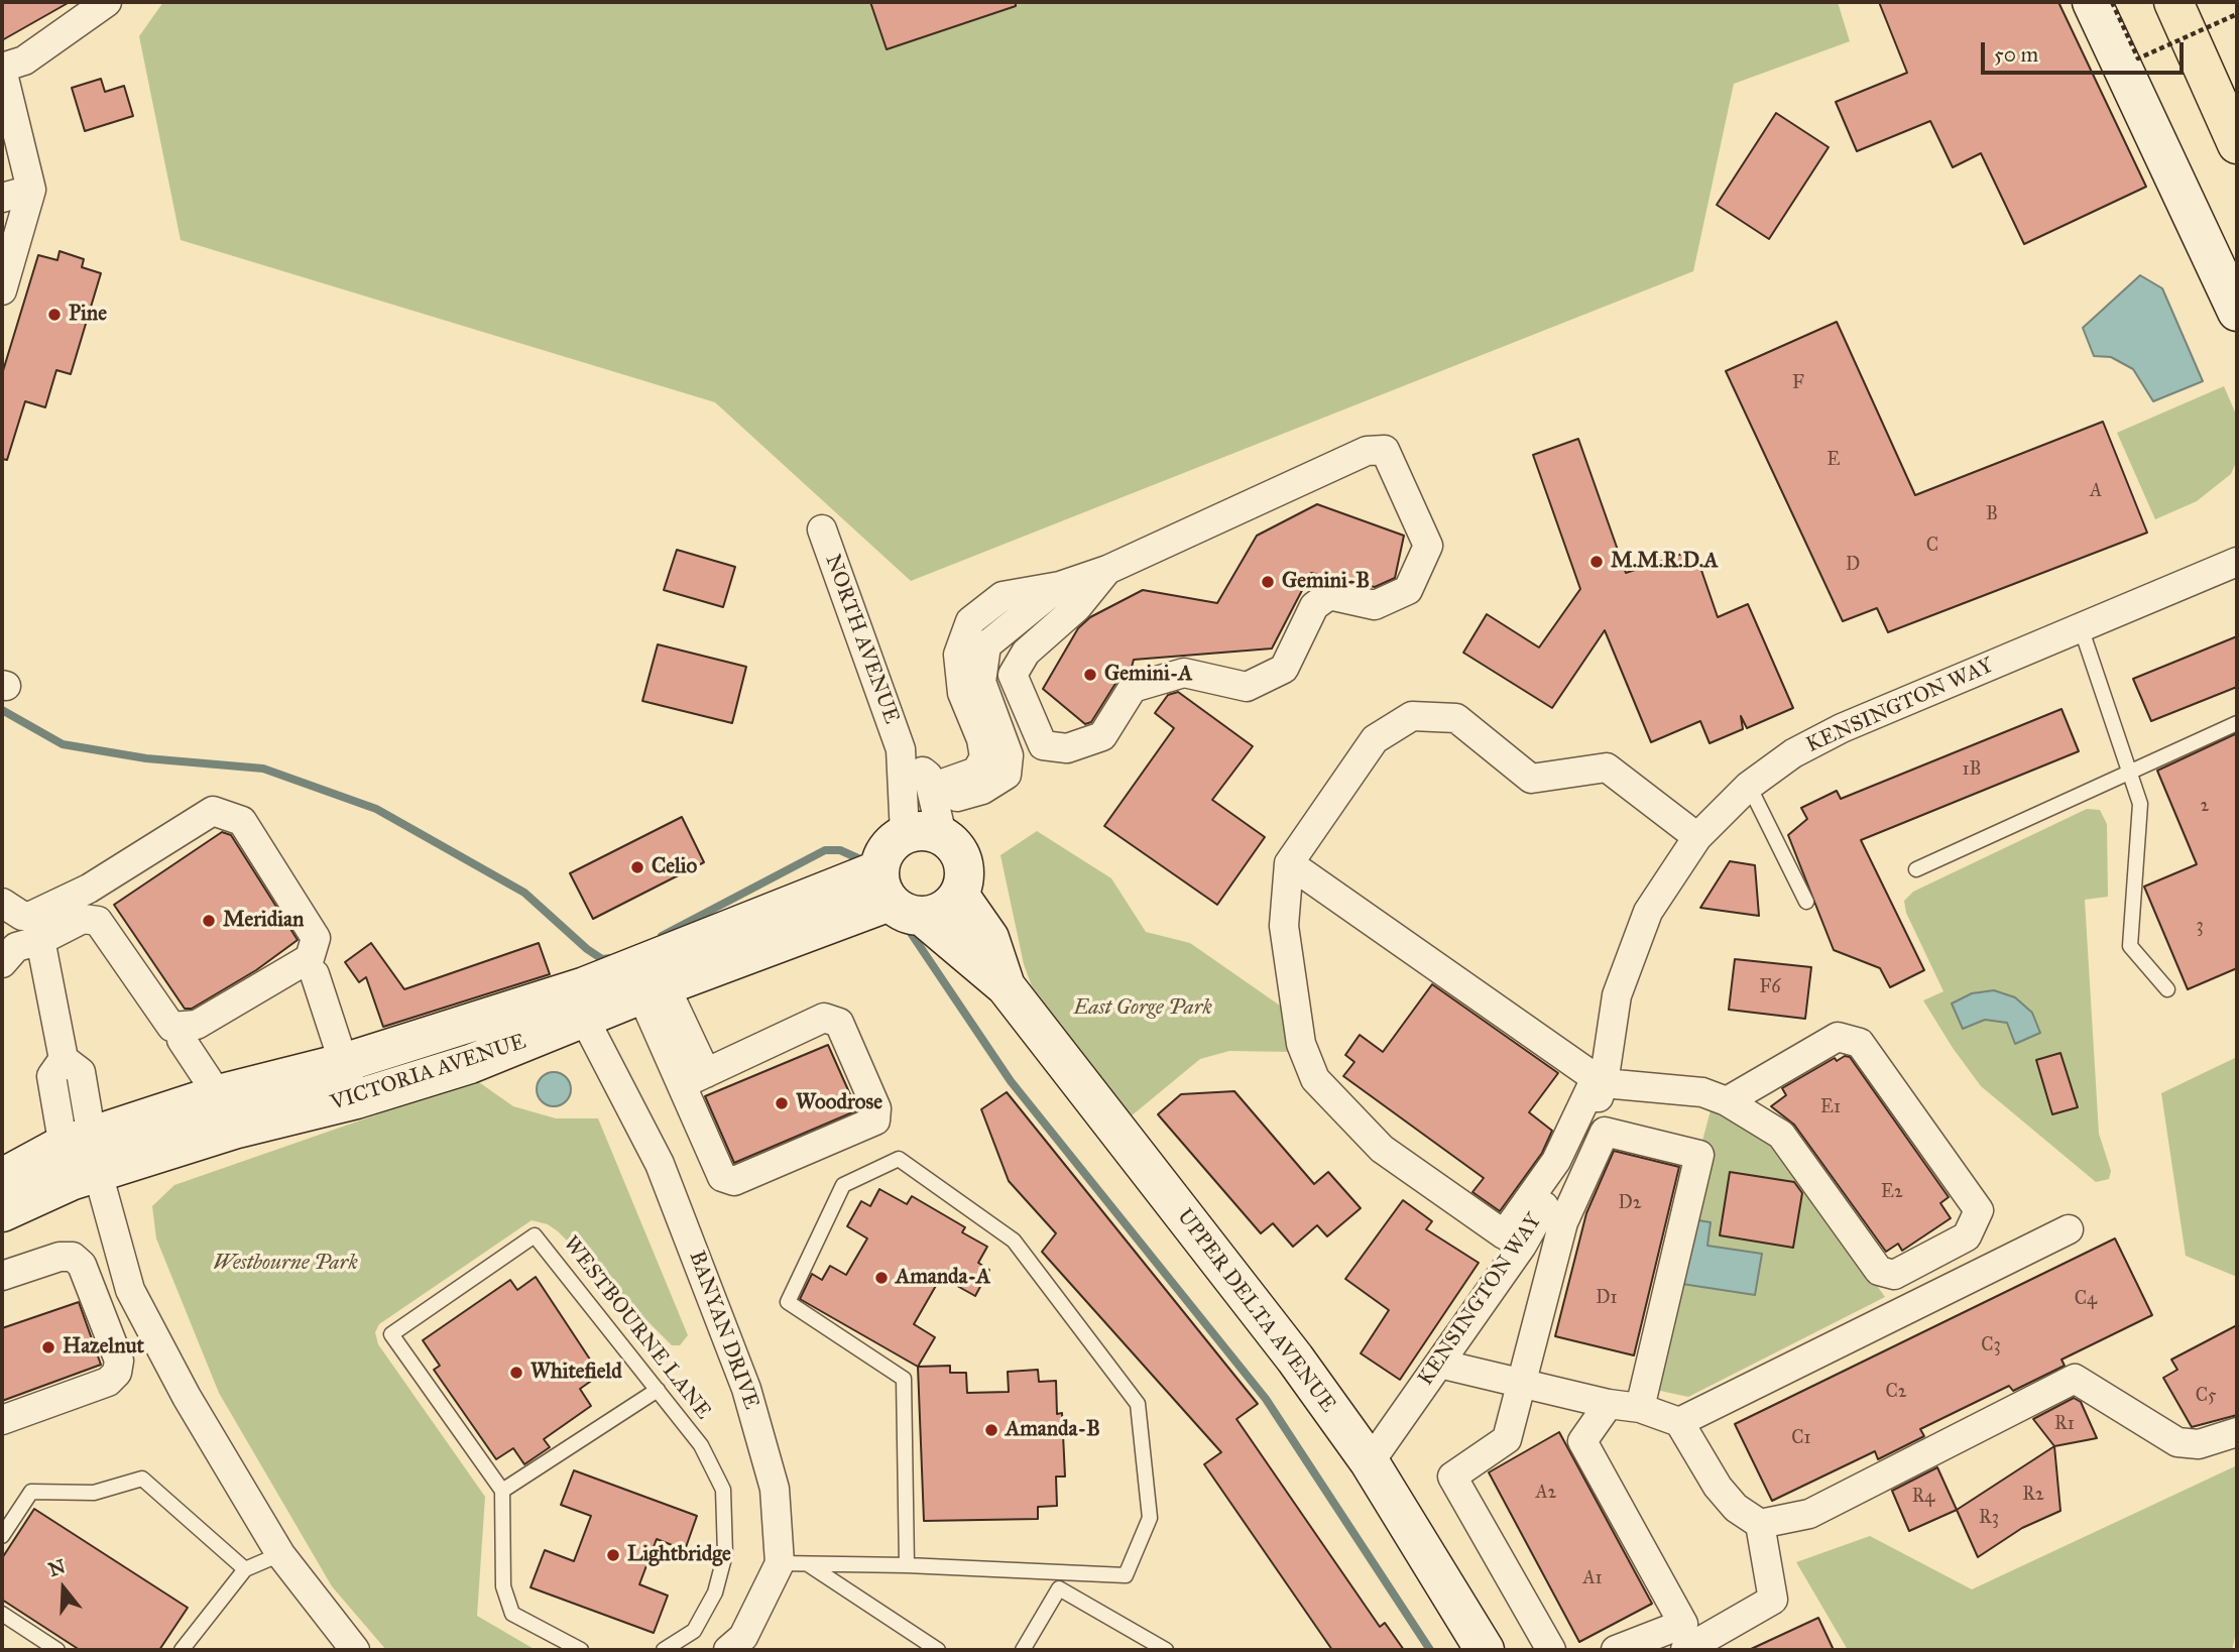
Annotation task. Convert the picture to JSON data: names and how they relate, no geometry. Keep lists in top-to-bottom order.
{
  "streets": {
    "street": [
      "NORTH AVENUE",
      "KENSINGTON WAY",
      "VICTORIA AVENUE",
      "UPPER DELTA AVENUE",
      "BANYAN DRIVE"
    ],
    "lane": ["WESTBOURNE LANE"]
  },
  "crossings": [
    ["KENSINGTON WAY", "UPPER DELTA AVENUE"],
    ["VICTORIA AVENUE", "UPPER DELTA AVENUE"],
    ["VICTORIA AVENUE", "BANYAN DRIVE"]
  ],
  "parks": ["East Gorge Park", "Westbourne Park"],
  "places": [
    "Pine",
    "M.M.R.D.A",
    "Gemini-B",
    "Gemini-A",
    "Celio",
    "Meridian",
    "Woodrose",
    "Amanda-A",
    "Hazelnut",
    "Whitefield",
    "Amanda-B",
    "Lightbridge"
  ],
  "house_numbers": [
    "F",
    "E",
    "A",
    "B",
    "C",
    "D",
    "1B",
    "2",
    "3",
    "F6",
    "E1",
    "E2",
    "D2",
    "D1",
    "C4",
    "C3",
    "C2",
    "C5",
    "R1",
    "C1",
    "A2",
    "R2",
    "R4",
    "R3",
    "A1"
  ],
  "scale_bar": "50 m",
  "north": "top"
}
